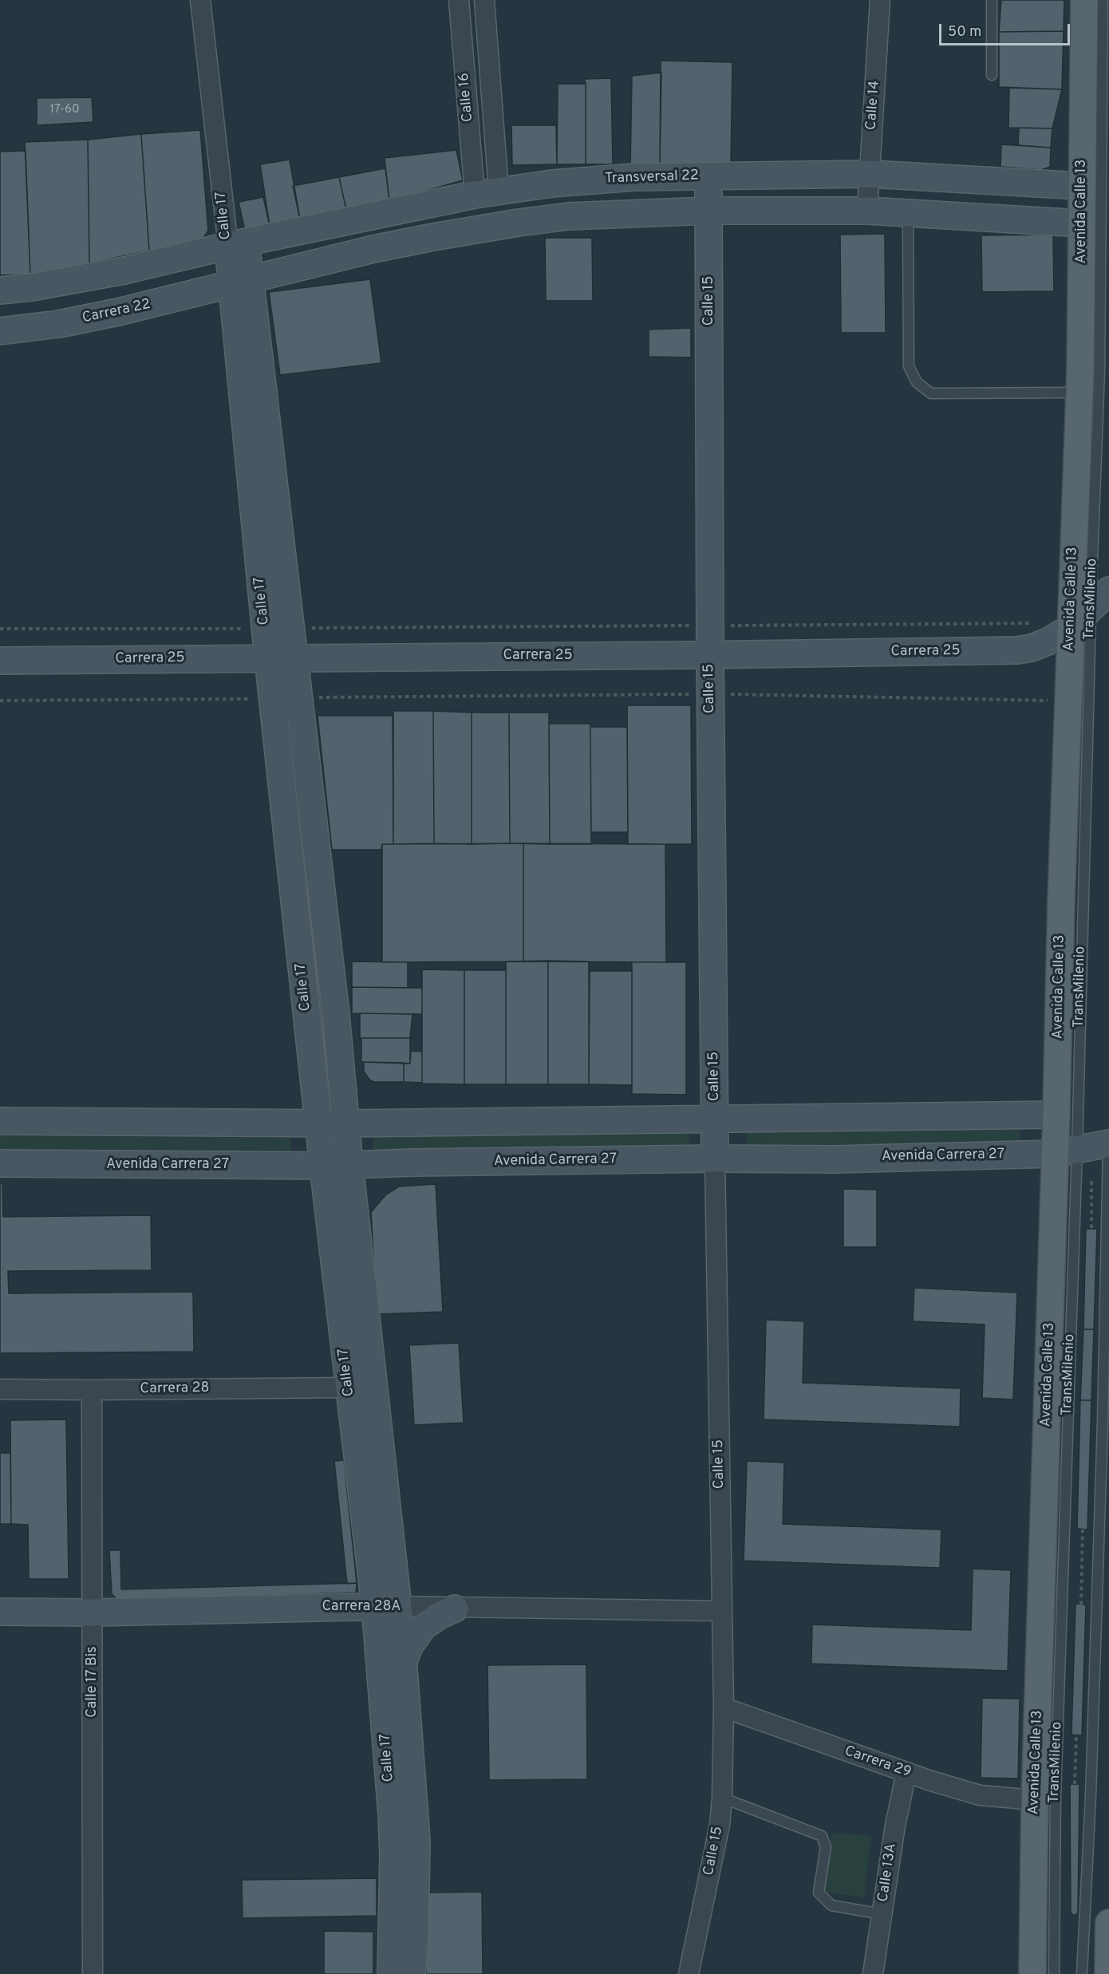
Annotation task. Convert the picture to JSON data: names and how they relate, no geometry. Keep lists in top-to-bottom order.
{
  "streets": {
    "main road": ["Avenida Calle 13"],
    "street": [
      "Calle 16",
      "Calle 14",
      "Transversal 22",
      "Calle 17",
      "Calle 15",
      "Carrera 22",
      "Carrera 25",
      "Avenida Carrera 27",
      "Carrera 28",
      "Carrera 28A",
      "Calle 17 Bis",
      "Carrera 29",
      "Calle 13A"
    ],
    "lane": ["TransMilenio"]
  },
  "crossings": [
    ["Calle 16", "Transversal 22"],
    ["Calle 14", "Transversal 22"],
    ["Transversal 22", "Avenida Calle 13"],
    ["Transversal 22", "Calle 17"],
    ["Transversal 22", "Calle 15"],
    ["Avenida Calle 13", "TransMilenio"],
    ["Avenida Calle 13", "Carrera 25"],
    ["Avenida Calle 13", "Avenida Carrera 27"],
    ["Avenida Calle 13", "Carrera 29"],
    ["Calle 17", "Carrera 22"],
    ["Calle 17", "Carrera 25"],
    ["Calle 17", "Avenida Carrera 27"],
    ["Calle 17", "Carrera 28"],
    ["Calle 17", "Carrera 28A"],
    ["Calle 15", "Carrera 25"],
    ["Calle 15", "Avenida Carrera 27"],
    ["Calle 15", "Carrera 28A"],
    ["Calle 15", "Carrera 29"],
    ["TransMilenio", "Carrera 25"],
    ["TransMilenio", "Avenida Carrera 27"],
    ["Carrera 28", "Calle 17 Bis"],
    ["Carrera 28A", "Calle 17 Bis"],
    ["Carrera 29", "Calle 13A"]
  ],
  "house_numbers": ["17-60"],
  "scale_bar": "50 m"
}
